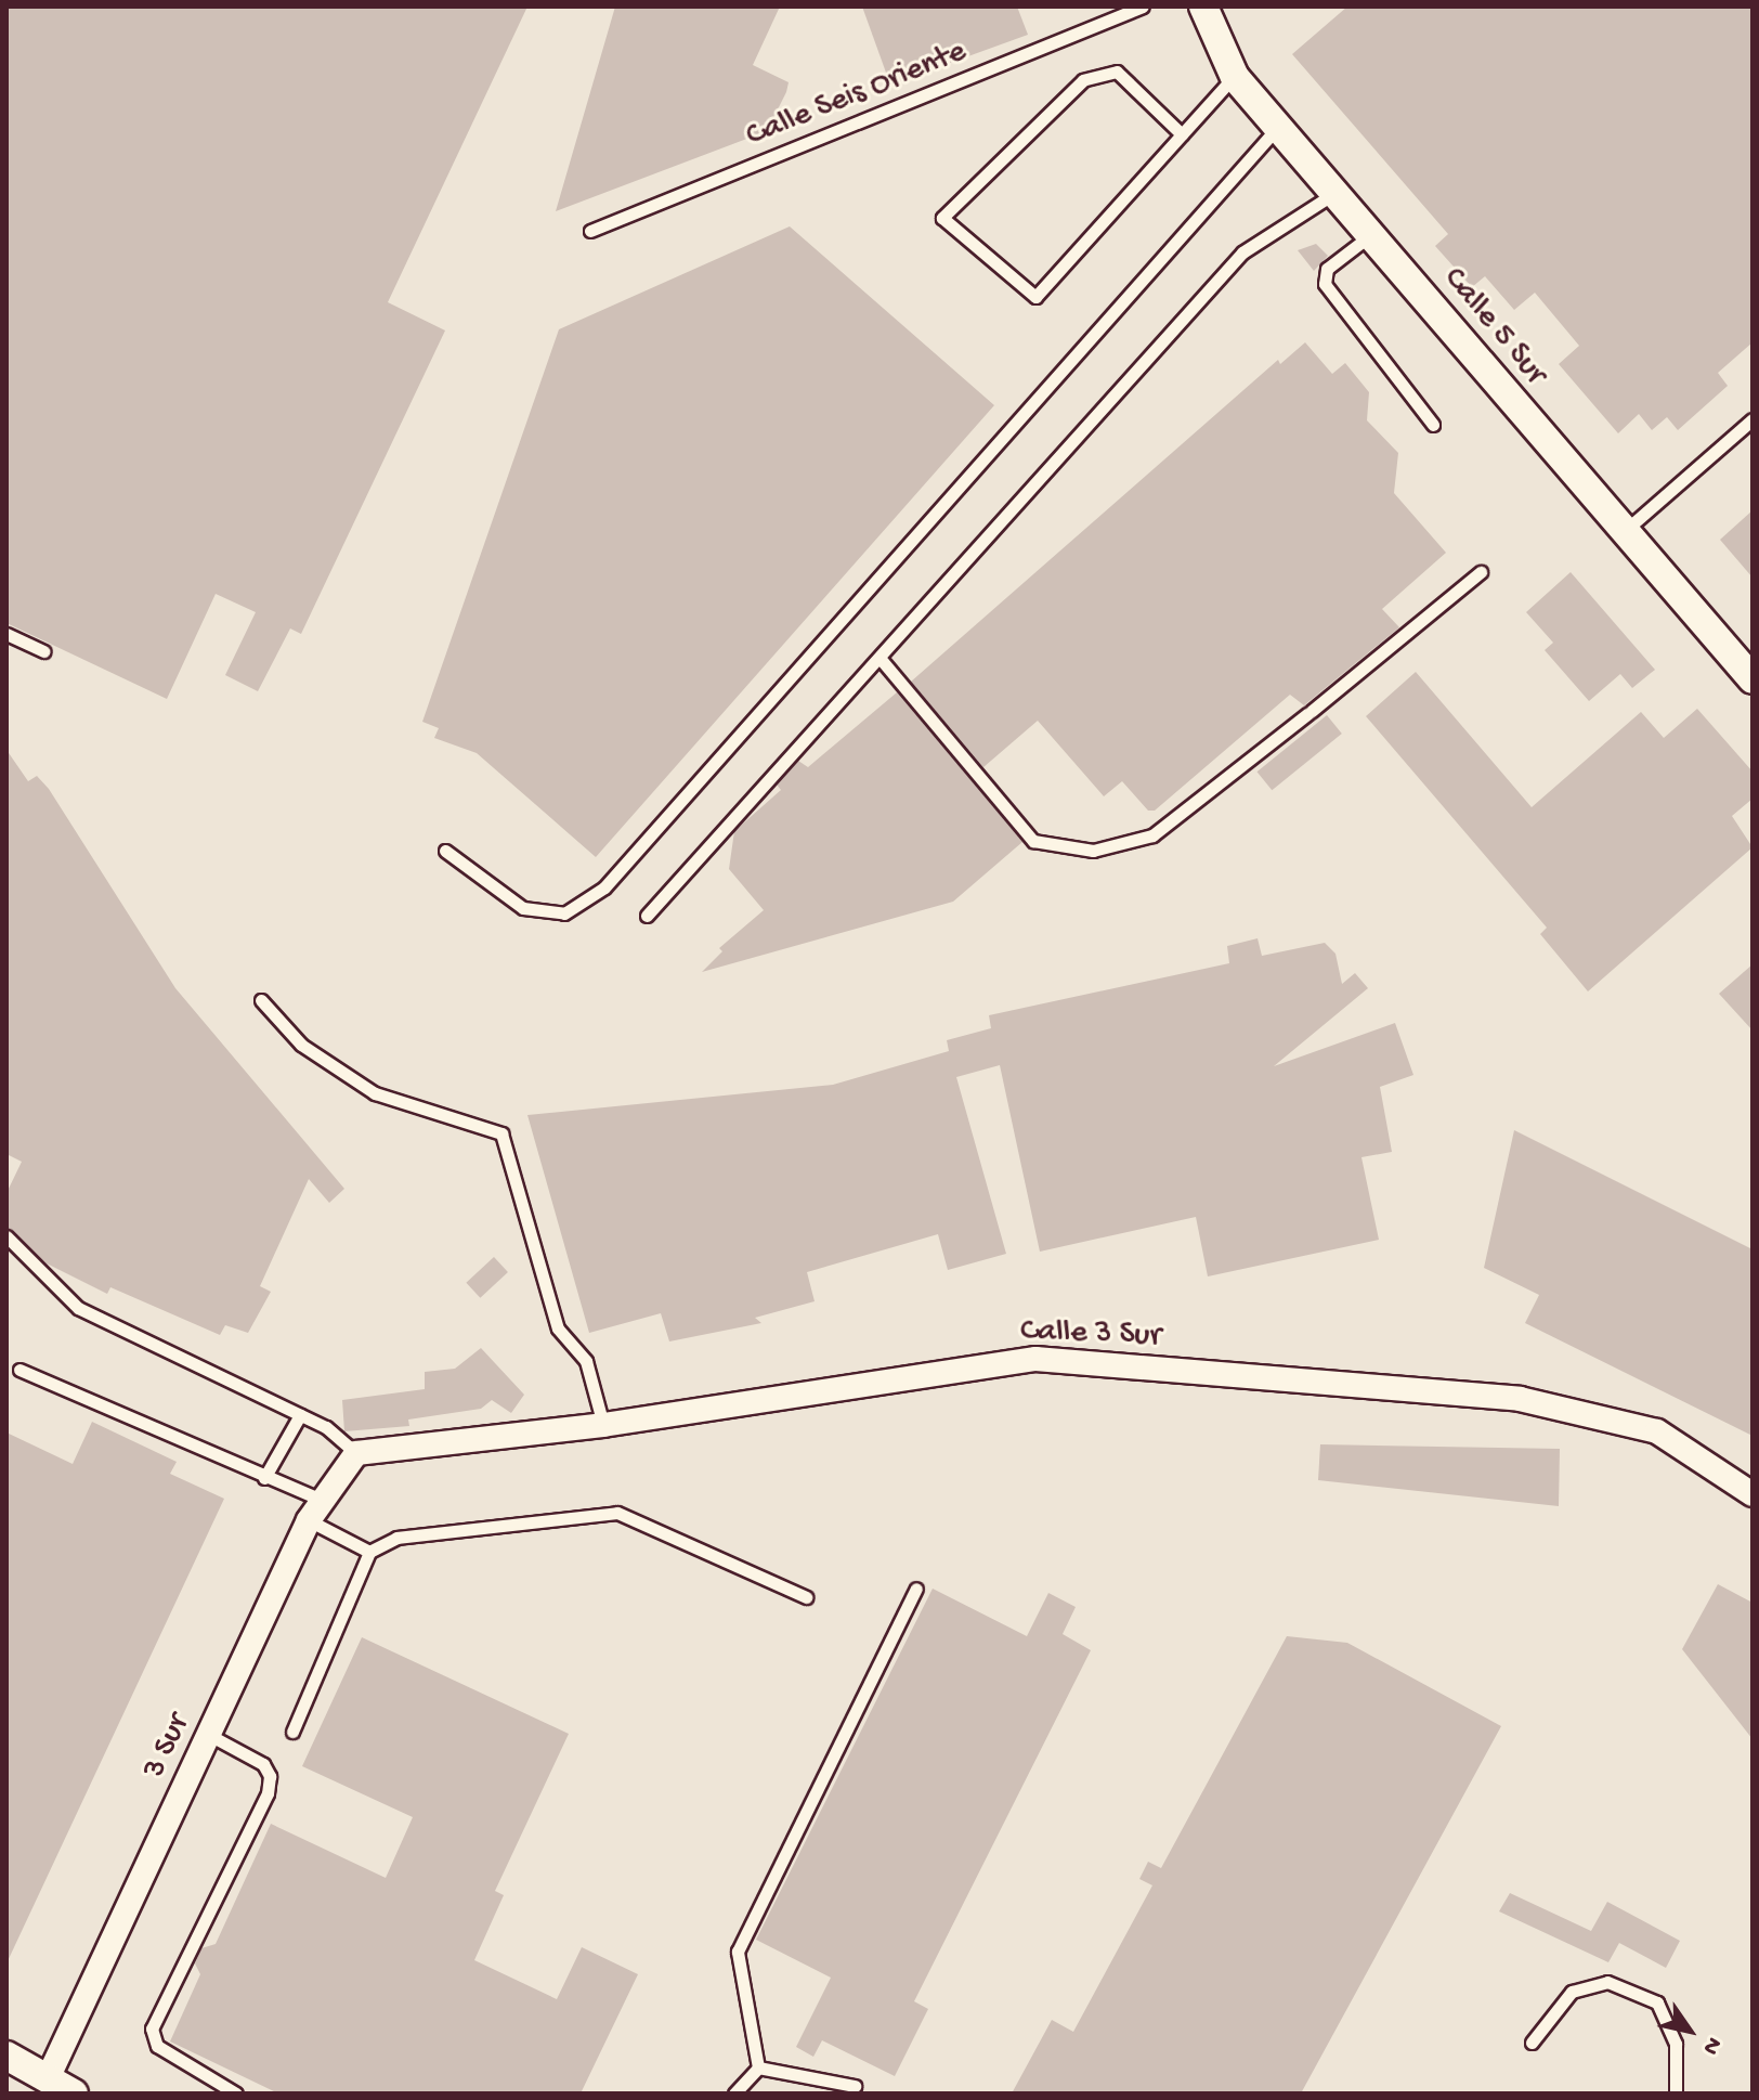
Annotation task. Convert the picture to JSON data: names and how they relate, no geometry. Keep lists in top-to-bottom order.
{
  "streets": {
    "street": ["Calle 5 Sur", "Calle 3 Sur", "3 Sur"],
    "lane": ["Calle Seis Oriente"]
  },
  "crossings": [
    ["Calle 3 Sur", "3 Sur"]
  ],
  "north": "bottom right"
}
